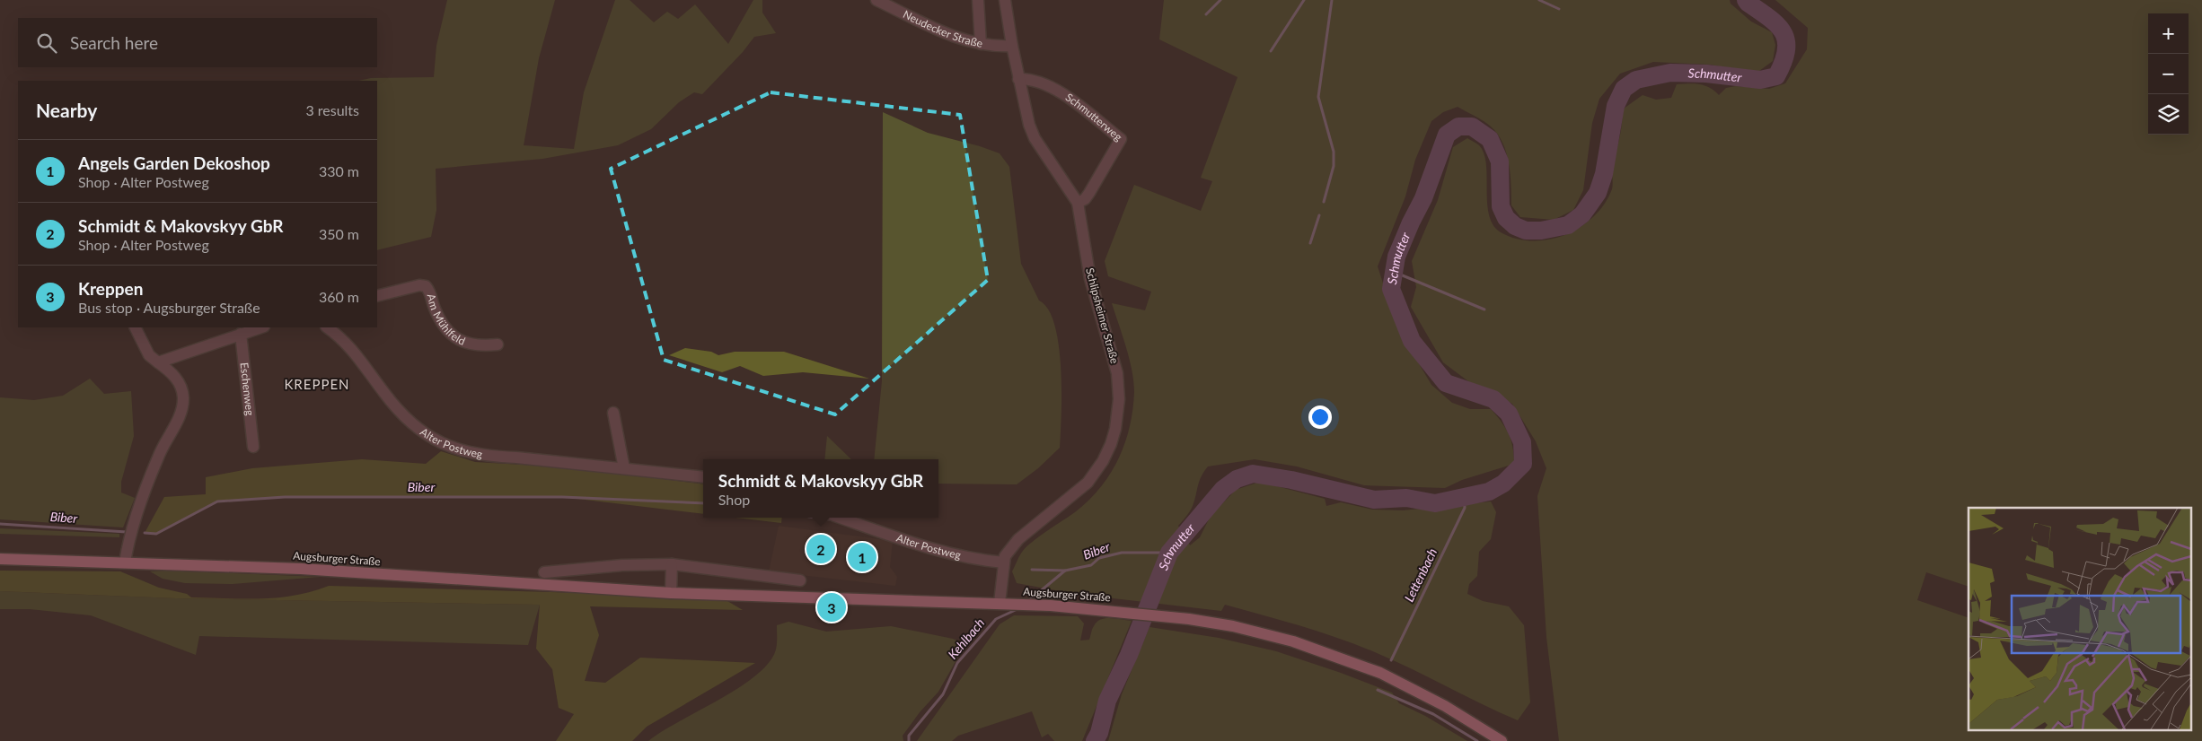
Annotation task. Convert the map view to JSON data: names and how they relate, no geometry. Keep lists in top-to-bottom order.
{
  "streets": {
    "main road": ["Augsburger Straße"],
    "street": [
      "Neudecker Straße",
      "Schmutterweg",
      "Schlipsheimer Straße",
      "Am Mühlfeld",
      "Eschenweg",
      "Alter Postweg"
    ]
  },
  "crossings": [
    ["Neudecker Straße", "Schlipsheimer Straße"],
    ["Schmutterweg", "Schlipsheimer Straße"],
    ["Schlipsheimer Straße", "Alter Postweg"],
    ["Schlipsheimer Straße", "Augsburger Straße"]
  ],
  "districts": ["KREPPEN"],
  "water": [
    "Schmutter",
    "Biber",
    "Lettenbach",
    "Kehlbach"
  ],
  "page": {
    "map_buttons": ["+", "−"],
    "search": "Search here",
    "heading": ["Nearby", "3 results"],
    "list": [
      {
        "mark": "1",
        "name": "Angels Garden Dekoshop",
        "note": "Shop · Alter Postweg",
        "value": "330 m"
      },
      {
        "mark": "2",
        "name": "Schmidt & Makovskyy GbR",
        "note": "Shop · Alter Postweg",
        "value": "350 m"
      },
      {
        "mark": "3",
        "name": "Kreppen",
        "note": "Bus stop · Augsburger Straße",
        "value": "360 m"
      }
    ],
    "popup": ["Schmidt & Makovskyy GbR", "Shop"],
    "pins": ["2", "1", "3"]
  }
}
